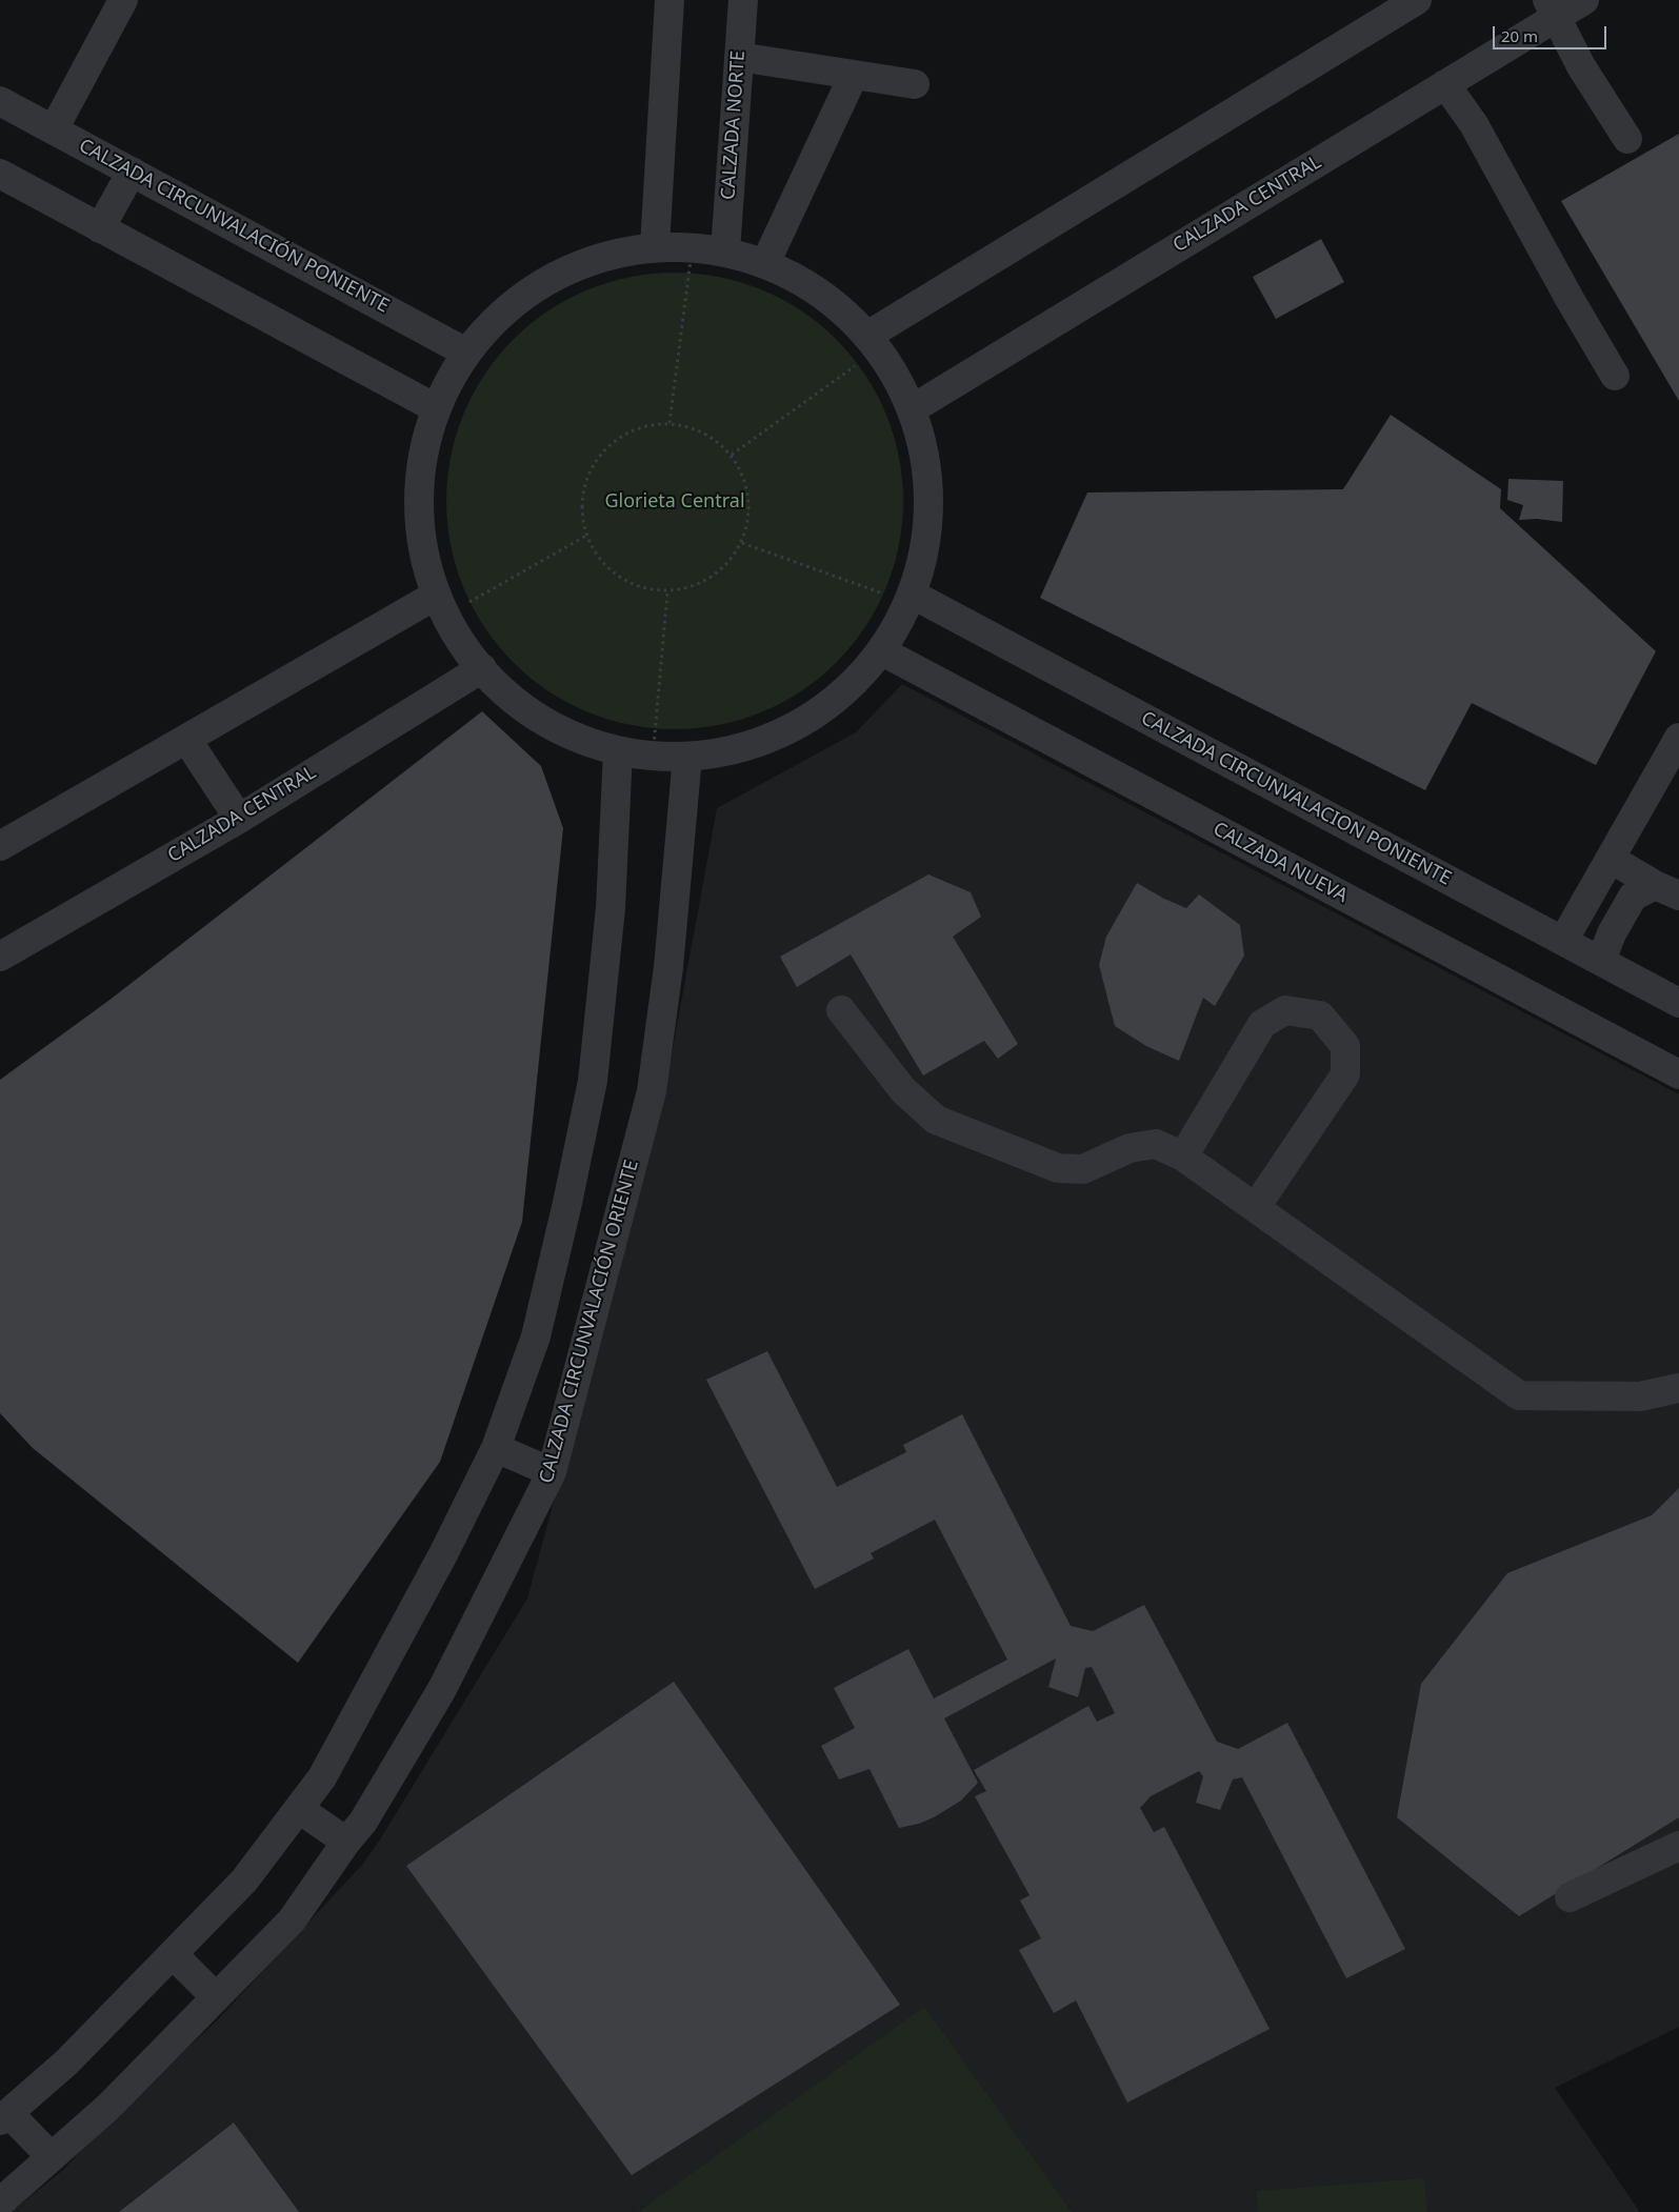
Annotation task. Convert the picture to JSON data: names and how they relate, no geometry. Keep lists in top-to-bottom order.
{
  "streets": {
    "street": [
      "CALZADA NORTE",
      "CALZADA CENTRAL",
      "CALZADA CIRCUNVALACIÓN PONIENTE",
      "CALZADA CIRCUNVALACION PONIENTE",
      "CALZADA NUEVA",
      "CALZADA CIRCUNVALACIÓN ORIENTE"
    ]
  },
  "parks": ["Glorieta Central"],
  "scale_bar": "20 m"
}
